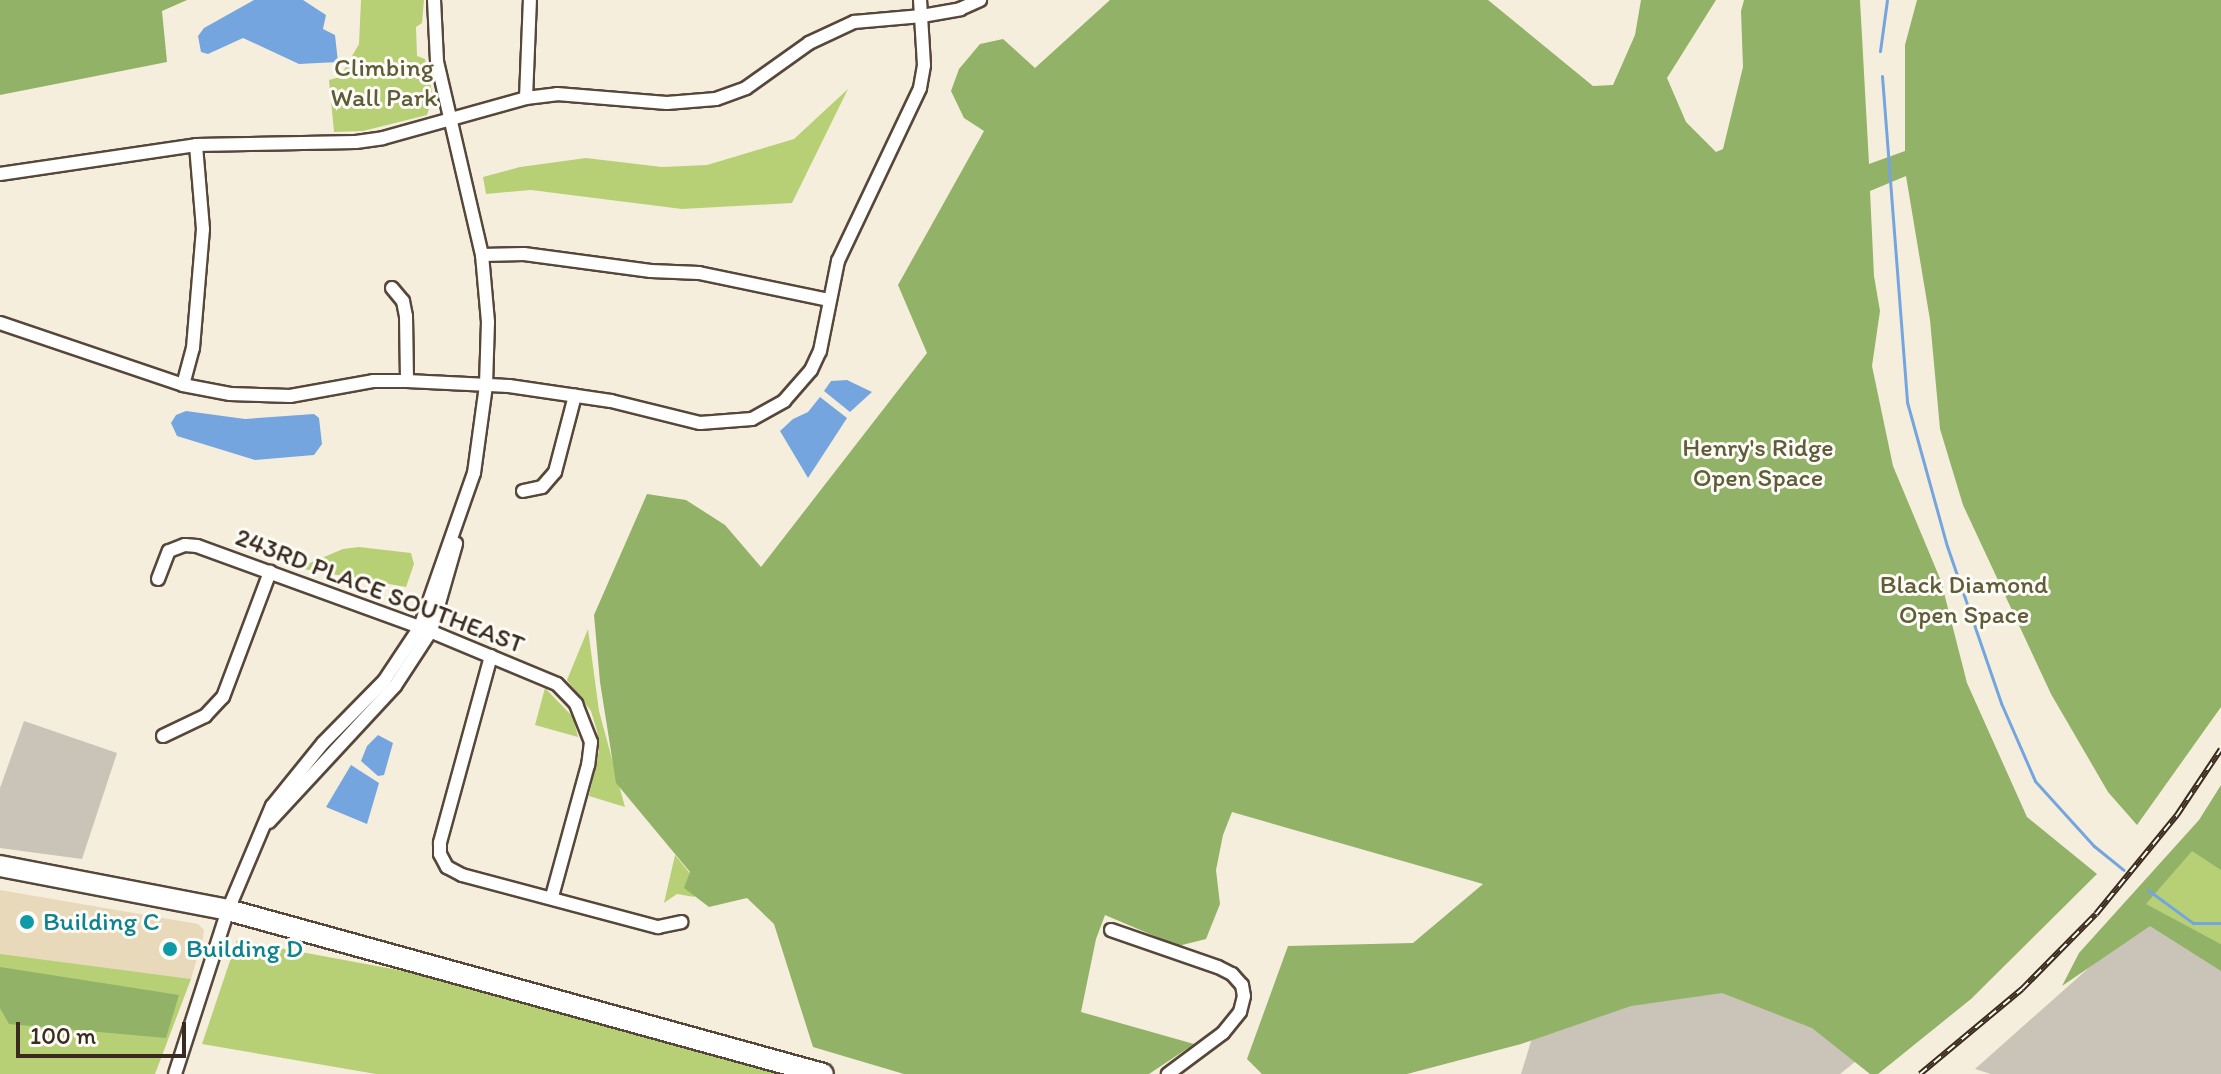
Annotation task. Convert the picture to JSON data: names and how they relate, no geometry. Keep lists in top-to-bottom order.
{
  "streets": {
    "street": ["243RD PLACE SOUTHEAST"]
  },
  "parks": ["Climbing Wall Park", "Henry's Ridge Open Space", "Black Diamond Open Space"],
  "places": ["Building C", "Building D"],
  "scale_bar": "100 m"
}
